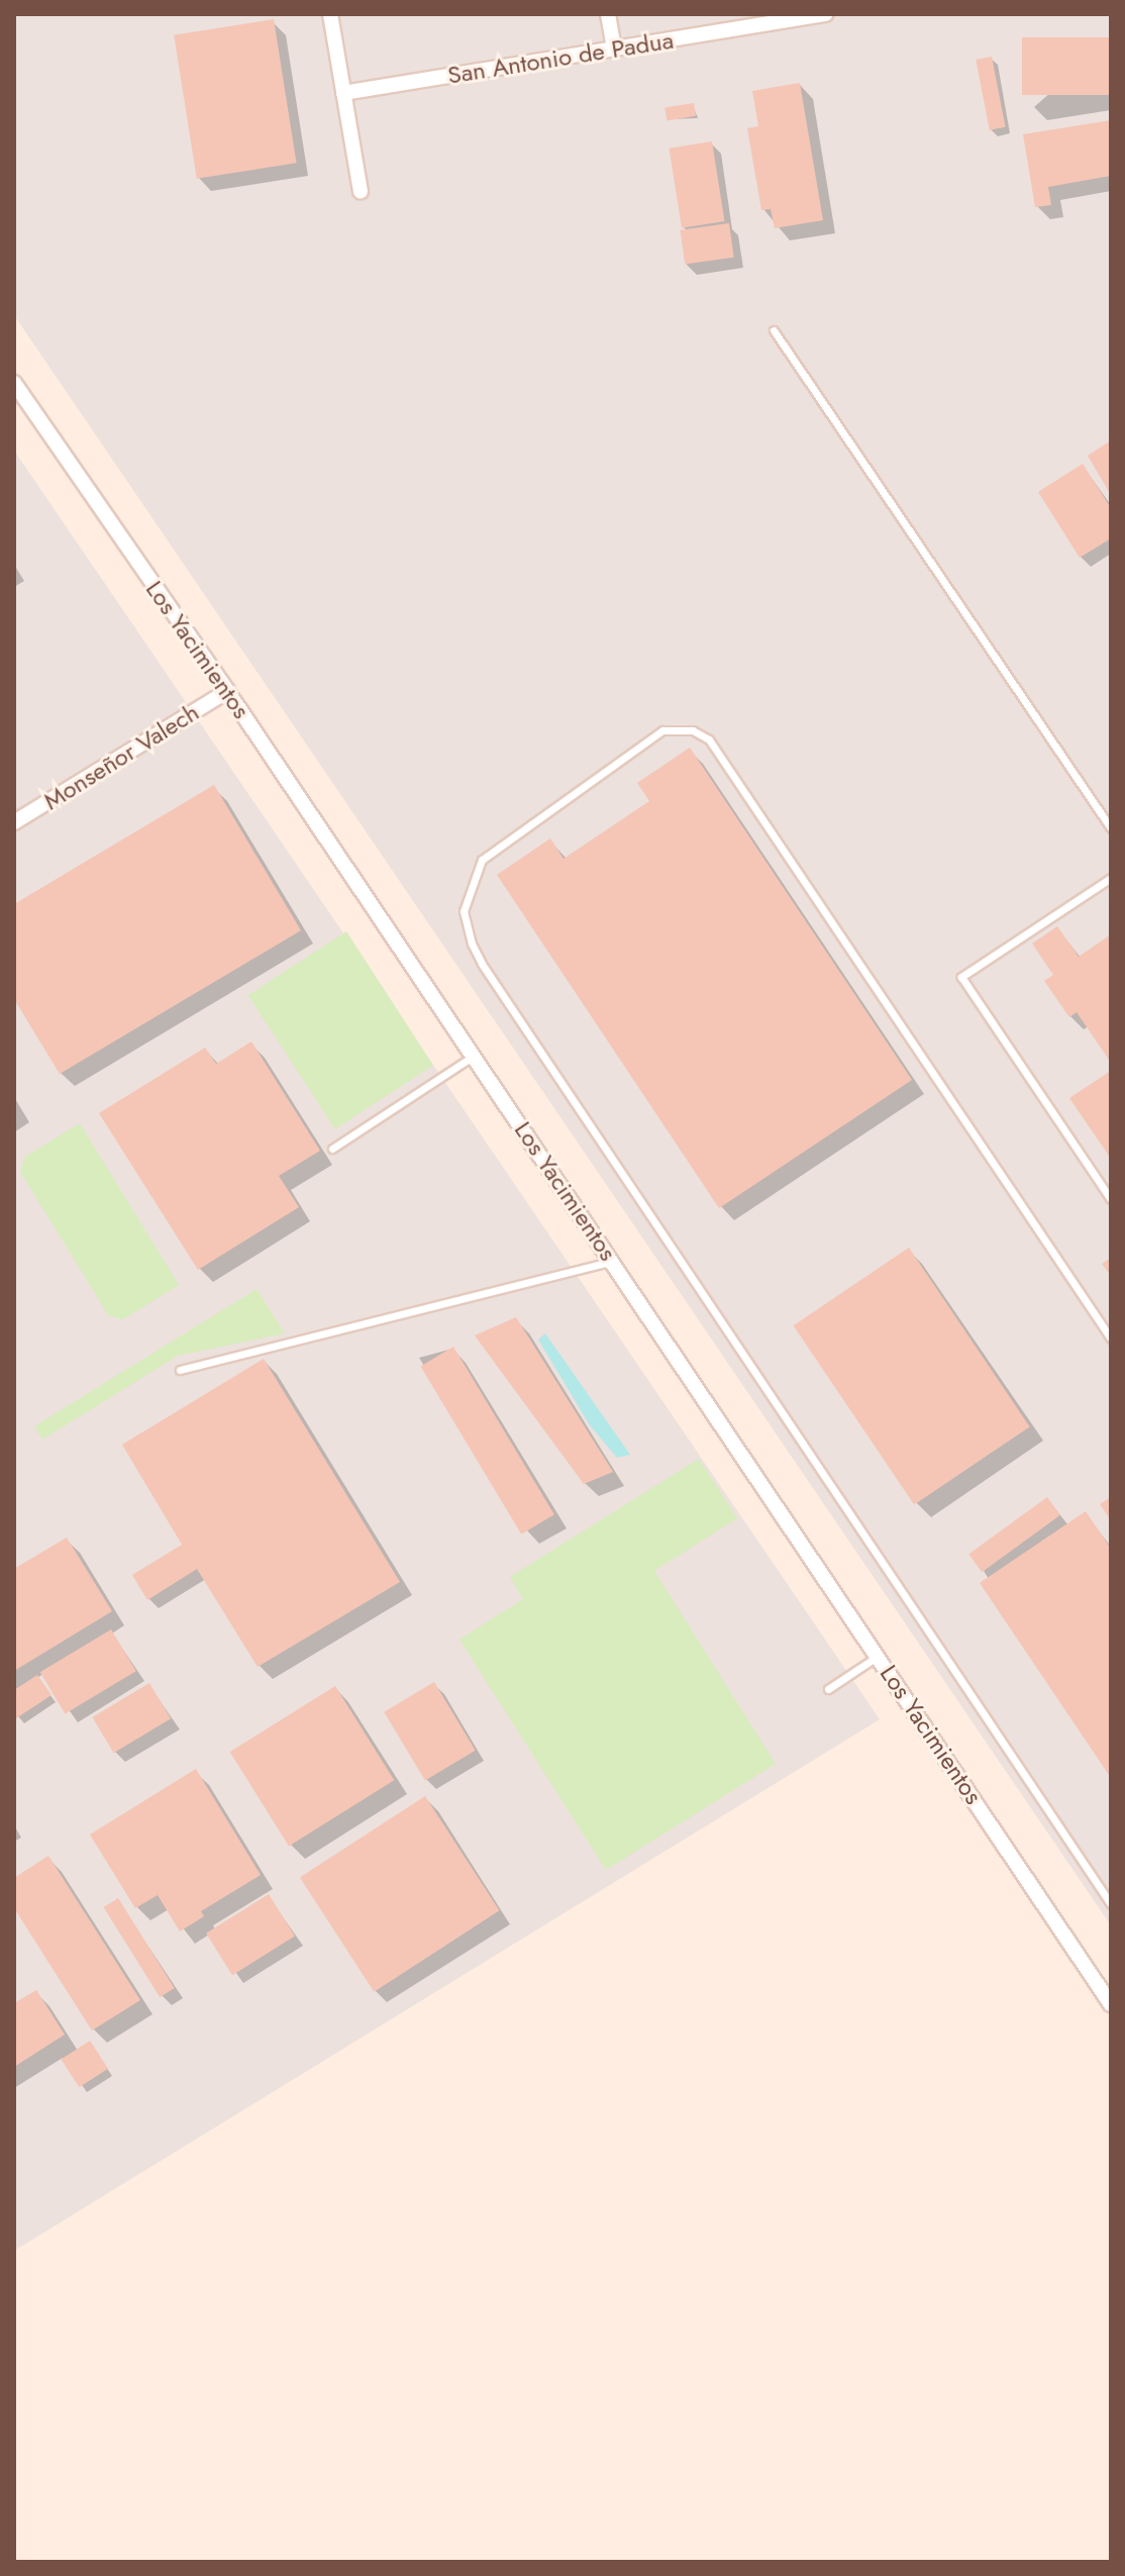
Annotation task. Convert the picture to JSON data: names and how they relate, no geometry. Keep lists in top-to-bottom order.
{
  "streets": {
    "street": ["San Antonio de Padua", "Los Yacimientos", "Monseñor Valech"]
  },
  "crossings": [
    ["Los Yacimientos", "Monseñor Valech"]
  ]
}
